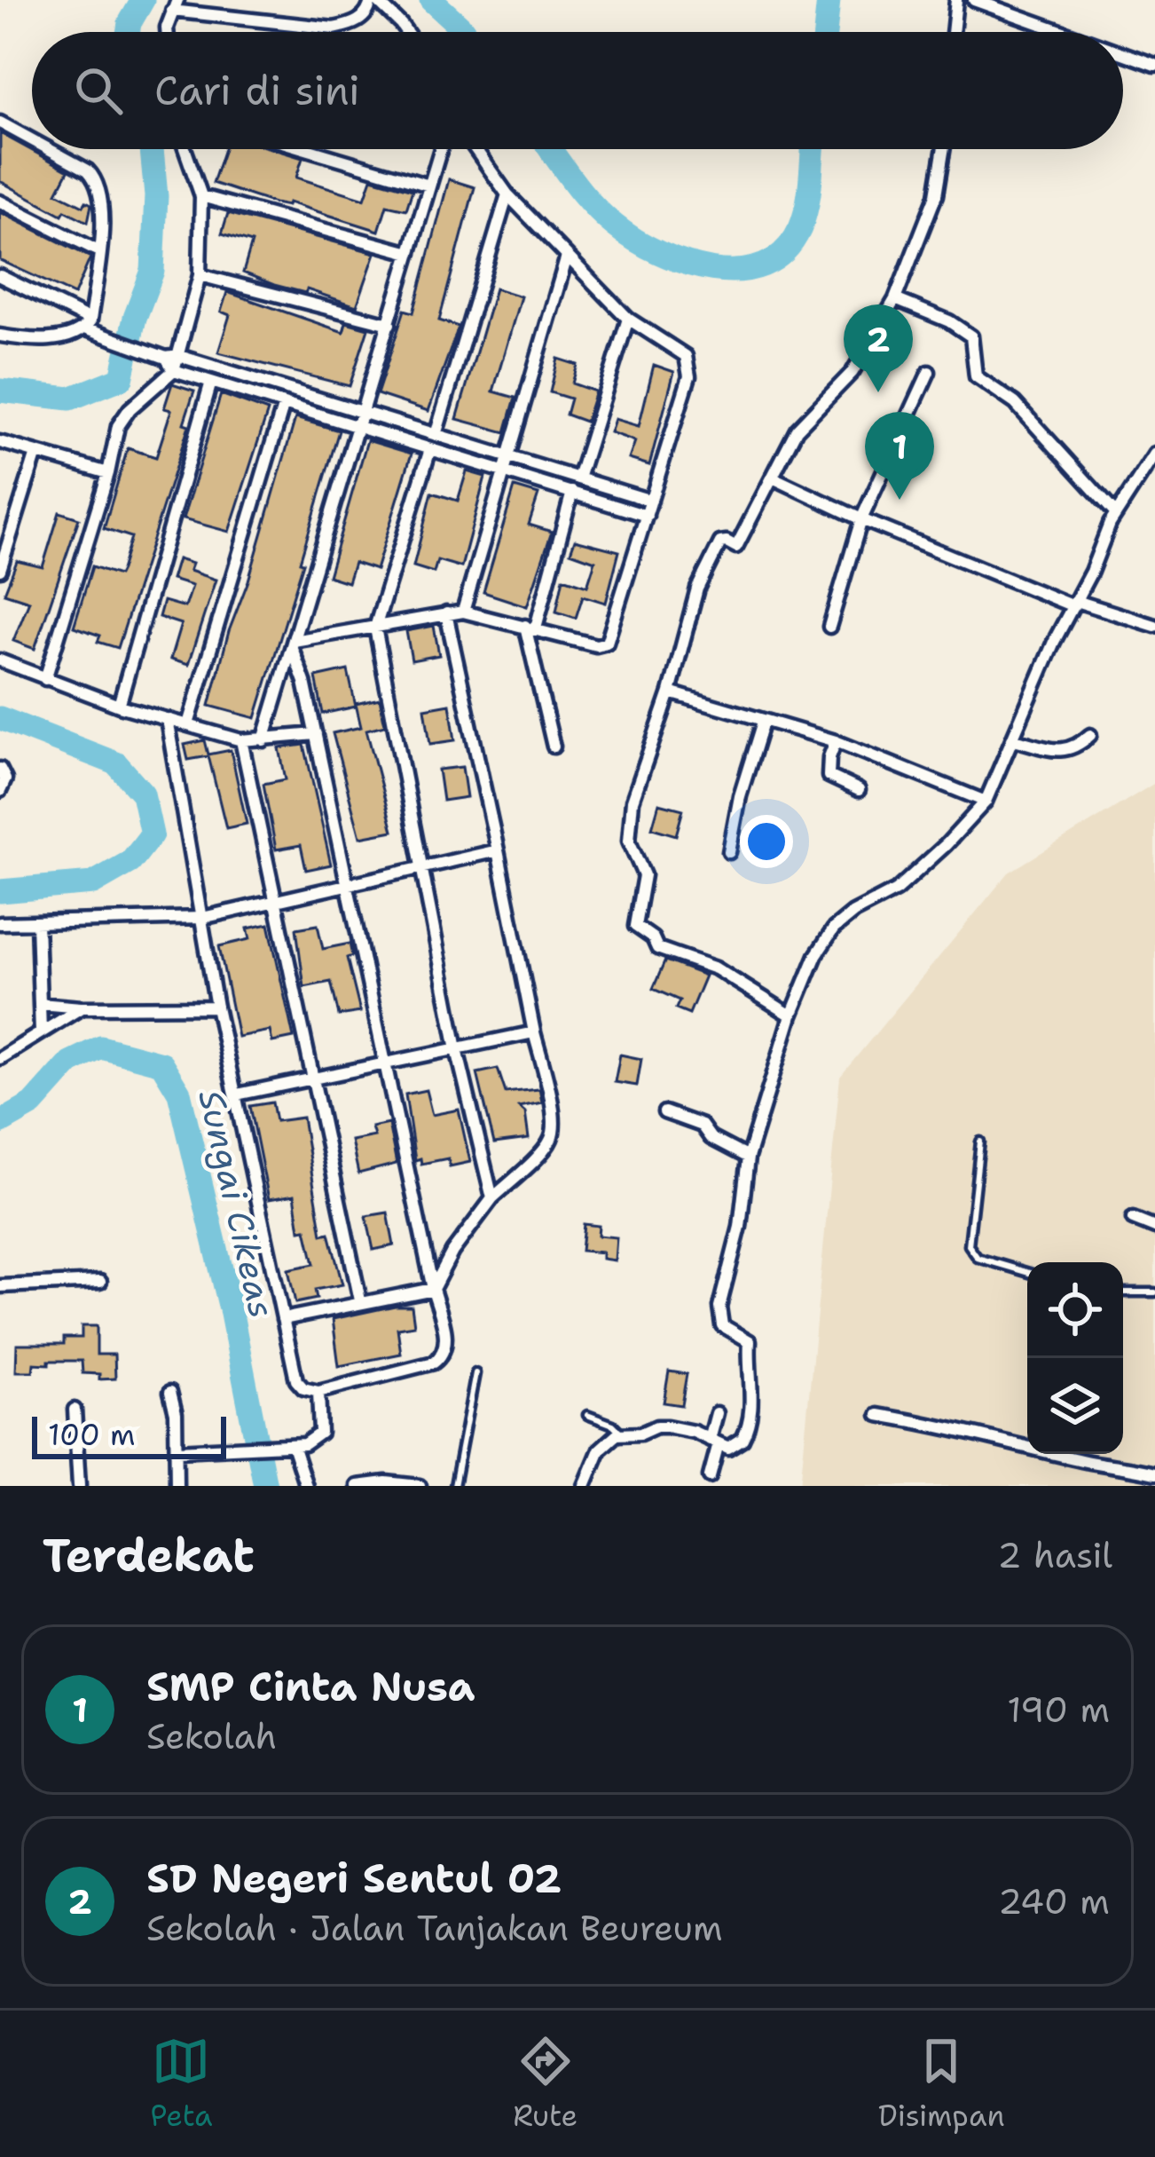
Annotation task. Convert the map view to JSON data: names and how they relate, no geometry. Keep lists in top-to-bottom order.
{
  "water": ["Sungai Cikeas"],
  "scale_bar": "100 m",
  "page": {
    "search": "Cari di sini",
    "pins": ["2", "1"],
    "scale": "100 m",
    "heading": ["Terdekat", "2 hasil"],
    "list": [
      {
        "mark": "1",
        "name": "SMP Cinta Nusa",
        "note": "Sekolah",
        "value": "190 m"
      },
      {
        "mark": "2",
        "name": "SD Negeri Sentul 02",
        "note": "Sekolah · Jalan Tanjakan Beureum",
        "value": "240 m"
      }
    ],
    "nav": ["Peta", "Rute", "Disimpan"]
  }
}
